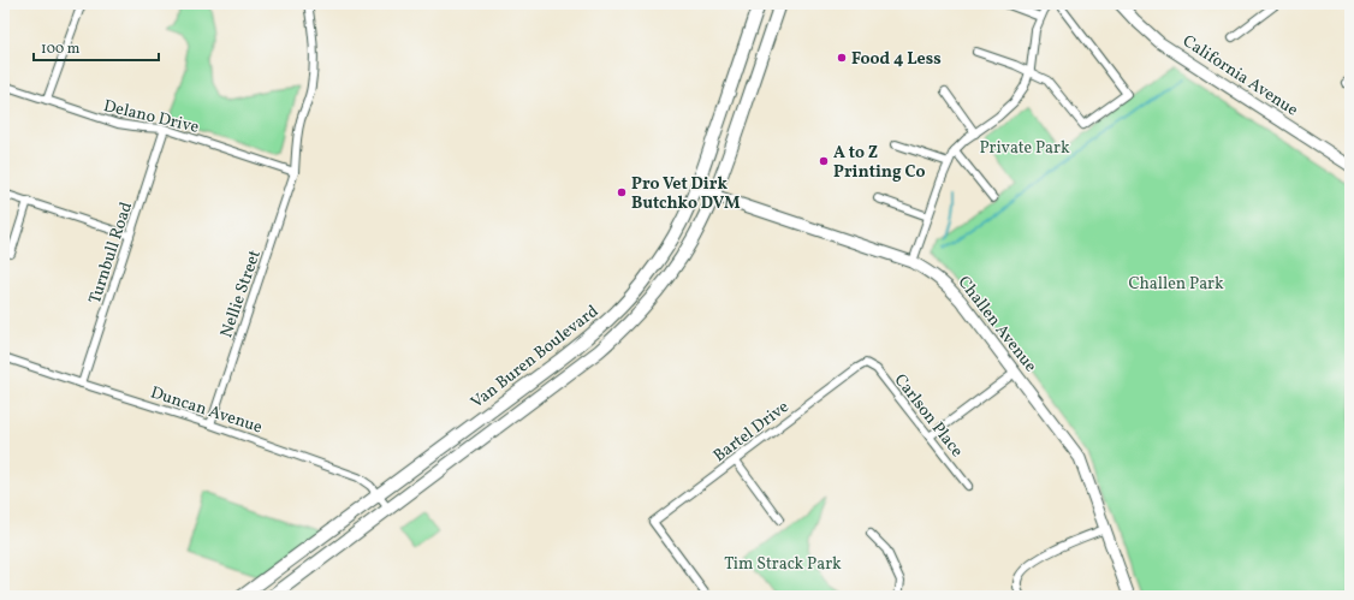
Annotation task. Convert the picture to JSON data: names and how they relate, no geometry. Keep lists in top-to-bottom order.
{
  "streets": {
    "main road": ["Van Buren Boulevard"],
    "street": [
      "California Avenue",
      "Delano Drive",
      "Turnbull Road",
      "Nellie Street",
      "Challen Avenue",
      "Duncan Avenue",
      "Carlson Place",
      "Bartel Drive"
    ]
  },
  "crossings": [
    ["Delano Drive", "Turnbull Road"],
    ["Delano Drive", "Nellie Street"],
    ["Turnbull Road", "Duncan Avenue"],
    ["Nellie Street", "Duncan Avenue"],
    ["Challen Avenue", "Van Buren Boulevard"],
    ["Van Buren Boulevard", "Duncan Avenue"],
    ["Carlson Place", "Bartel Drive"]
  ],
  "parks": ["Private Park", "Challen Park", "Tim Strack Park"],
  "places": ["Food 4 Less", "A to Z Printing Co", "Pro Vet Dirk Butchko DVM"],
  "scale_bar": "100 m"
}
